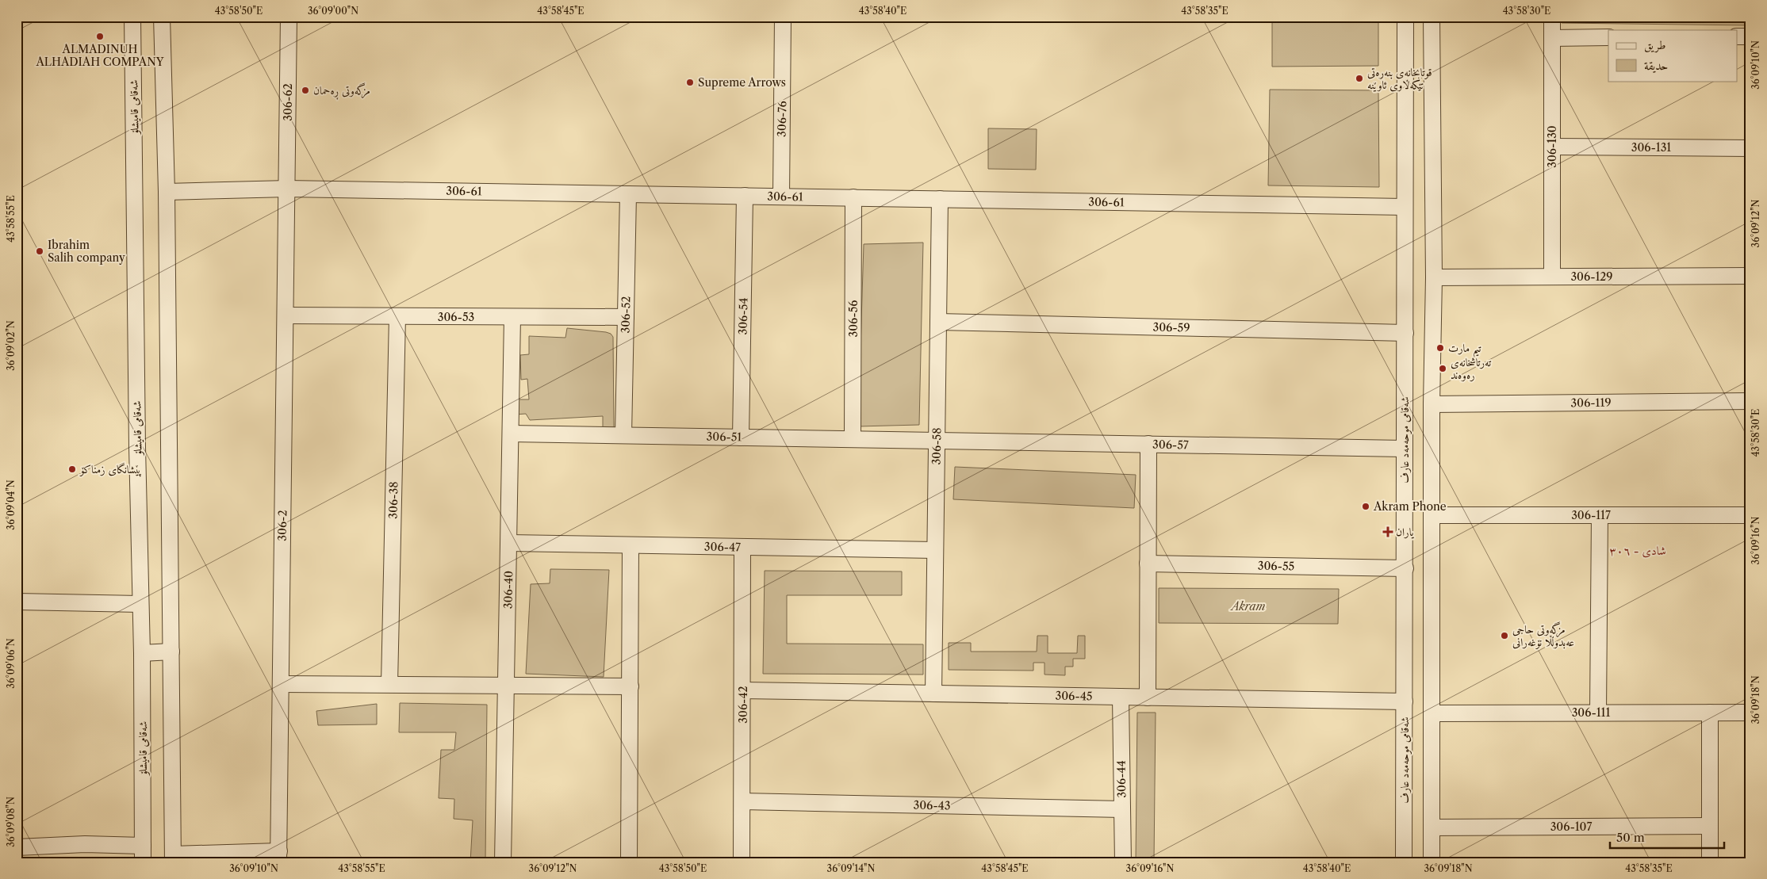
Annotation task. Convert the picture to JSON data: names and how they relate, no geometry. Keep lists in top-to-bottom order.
{
  "streets": {
    "street": [
      "306-62",
      "شەقامی قامیشلۆ",
      "306-76",
      "306-130",
      "306-131",
      "306-61",
      "306-129",
      "306-52",
      "306-54",
      "306-53",
      "306-56",
      "306-59",
      "306-119",
      "306-51",
      "شەقامی موحەمەد عارف",
      "306-57",
      "306-58",
      "306-38",
      "306-117",
      "306-2",
      "306-47",
      "306-55",
      "306-40",
      "306-45",
      "306-42",
      "306-111",
      "306-44",
      "306-43",
      "306-107"
    ]
  },
  "crossings": [
    ["306-62", "306-61"],
    ["306-62", "306-2"],
    ["306-76", "306-61"],
    ["306-130", "306-131"],
    ["306-130", "306-129"],
    ["306-61", "306-52"],
    ["306-61", "306-54"],
    ["306-61", "306-56"],
    ["306-61", "شەقامی موحەمەد عارف"],
    ["306-61", "306-58"],
    ["306-61", "306-2"],
    ["306-52", "306-53"],
    ["306-52", "306-51"],
    ["306-54", "306-51"],
    ["306-53", "306-38"],
    ["306-53", "306-2"],
    ["306-53", "306-40"],
    ["306-56", "306-51"],
    ["306-59", "شەقامی موحەمەد عارف"],
    ["306-59", "306-58"],
    ["306-51", "306-57"],
    ["306-51", "306-58"],
    ["306-51", "306-40"],
    ["شەقامی موحەمەد عارف", "306-57"],
    ["شەقامی موحەمەد عارف", "306-55"],
    ["شەقامی موحەمەد عارف", "306-45"],
    ["306-57", "306-58"],
    ["306-58", "306-47"],
    ["306-58", "306-45"],
    ["306-47", "306-40"],
    ["306-47", "306-42"],
    ["306-45", "306-42"],
    ["306-45", "306-44"],
    ["306-42", "306-43"],
    ["306-44", "306-43"]
  ],
  "districts": ["شادی - ٣٠٦"],
  "parks": ["Akram"],
  "places": {
    "other": [
      "ALMADINUH ALHADIAH COMPANY",
      "قوتابخانەی بنەڕەتی تێکەڵاوی ئاوێنە",
      "Supreme Arrows",
      "مزگەوتی ڕەحمان",
      "Ibrahim Salih company",
      "تيم مارت",
      "ته‌رتاشخانه‌ی ره‌وه‌ند",
      "پێشانگای زمناكۆ",
      "Akram Phone",
      "مزگەوتی حاجی عەبدوڵڵا نۆغەرانی"
    ],
    "health": ["یاران"]
  },
  "legend": ["طريق", "حديقة"],
  "scale_bar": "50 m",
  "coordinates": [
    "43°58'50\"E",
    "36°09'00\"N",
    "43°58'45\"E",
    "43°58'40\"E",
    "43°58'35\"E",
    "43°58'30\"E",
    "36°09'10\"N",
    "43°58'55\"E",
    "36°09'12\"N",
    "36°09'02\"N",
    "36°09'04\"N",
    "36°09'16\"N",
    "36°09'06\"N",
    "36°09'18\"N",
    "36°09'08\"N",
    "36°09'14\"N"
  ]
}
